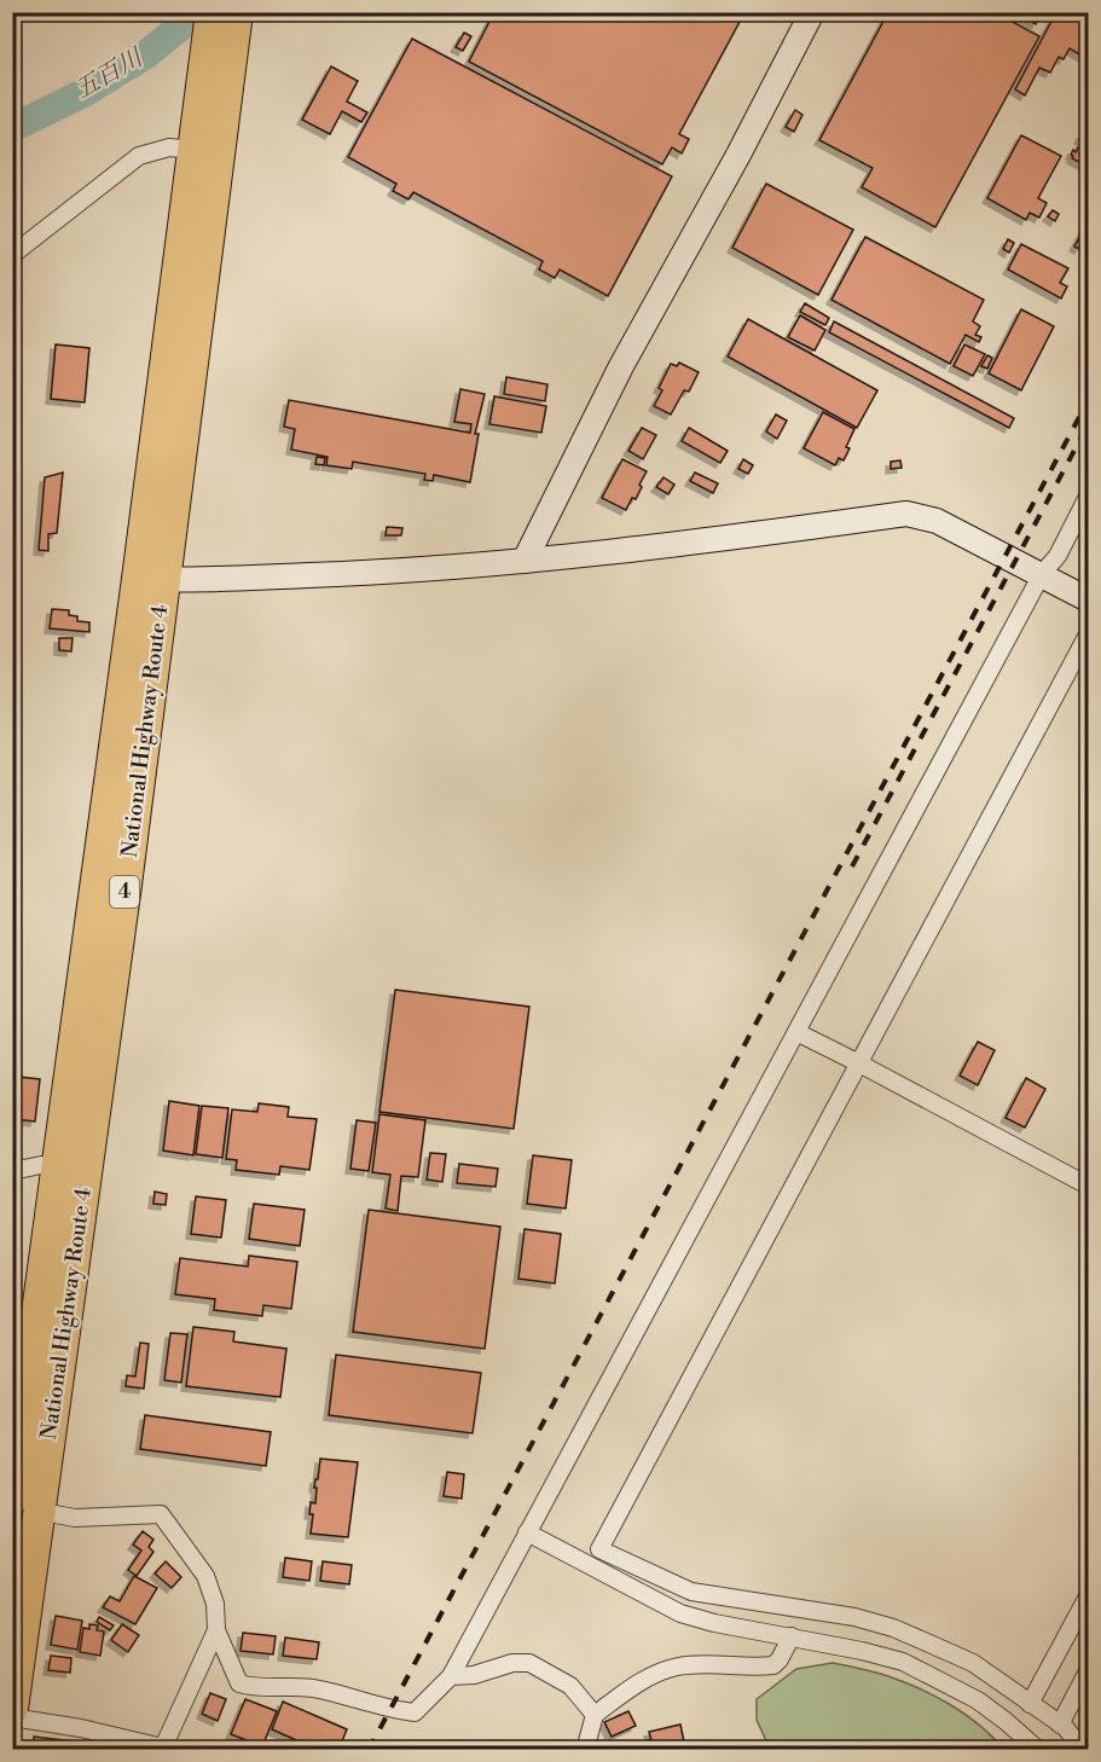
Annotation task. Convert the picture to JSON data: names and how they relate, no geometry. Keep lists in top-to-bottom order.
{
  "streets": {
    "highway": ["National Highway Route 4", "4"]
  },
  "water": ["五百川"]
}
